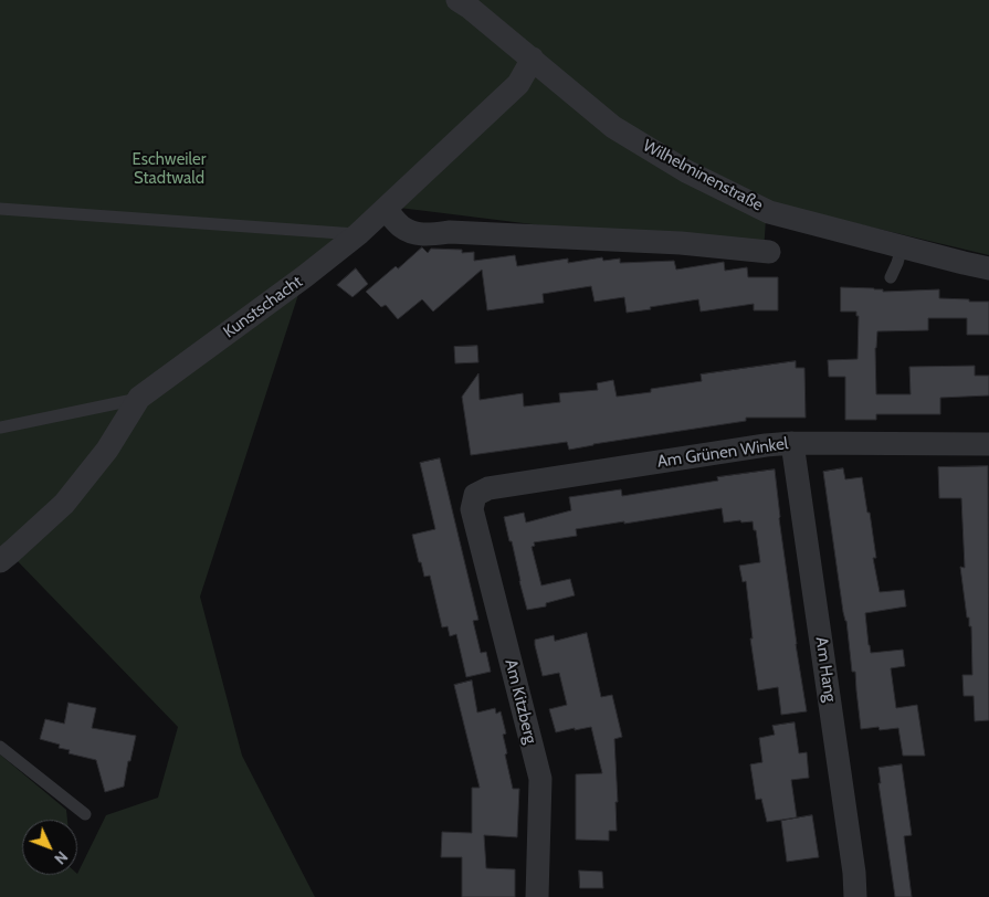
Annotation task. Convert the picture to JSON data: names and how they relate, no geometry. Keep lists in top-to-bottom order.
{
  "streets": {
    "street": [
      "Wilhelminenstraße",
      "Kunstschacht",
      "Am Grünen Winkel",
      "Am Hang",
      "Am Kitzberg"
    ]
  },
  "crossings": [
    ["Wilhelminenstraße", "Kunstschacht"],
    ["Am Grünen Winkel", "Am Hang"],
    ["Am Grünen Winkel", "Am Kitzberg"]
  ],
  "parks": ["Eschweiler Stadtwald"],
  "north": "bottom right"
}
